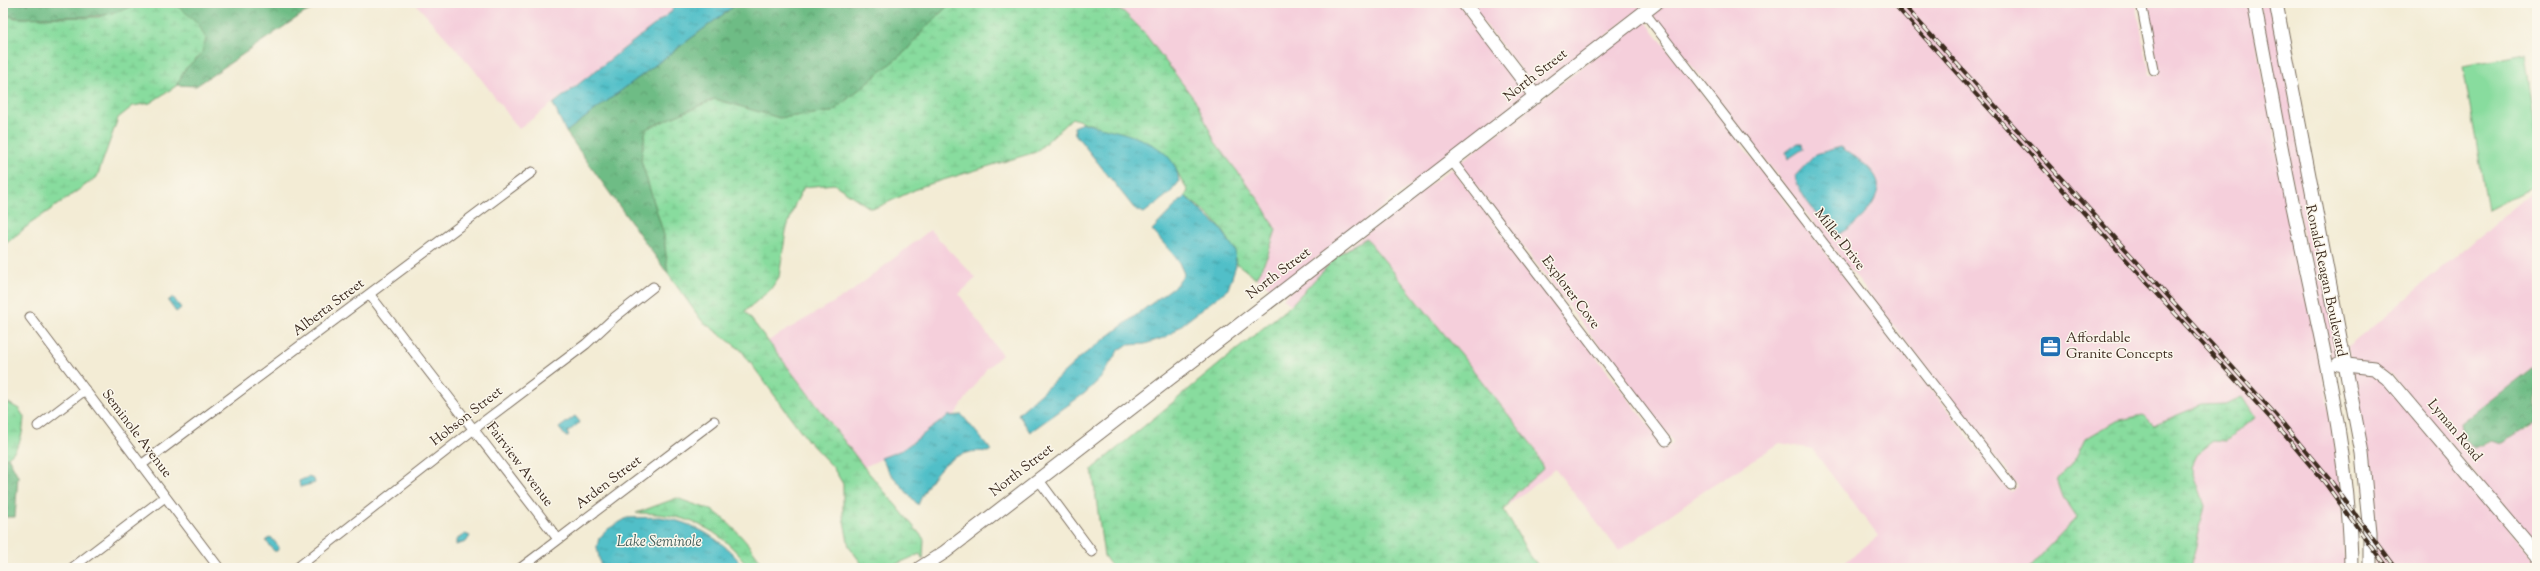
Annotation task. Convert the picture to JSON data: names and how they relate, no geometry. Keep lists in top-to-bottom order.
{
  "streets": {
    "street": [
      "North Street",
      "Miller Drive",
      "Ronald Reagan Boulevard",
      "Explorer Cove",
      "Alberta Street",
      "Hobson Street",
      "Lyman Road",
      "Seminole Avenue",
      "Fairview Avenue",
      "Arden Street"
    ]
  },
  "crossings": [
    ["North Street", "Miller Drive"],
    ["North Street", "Explorer Cove"],
    ["Ronald Reagan Boulevard", "Lyman Road"],
    ["Alberta Street", "Seminole Avenue"],
    ["Alberta Street", "Fairview Avenue"],
    ["Hobson Street", "Fairview Avenue"],
    ["Fairview Avenue", "Arden Street"]
  ],
  "water": ["Lake Seminole"],
  "places": {
    "office": ["Affordable Granite Concepts"]
  }
}
